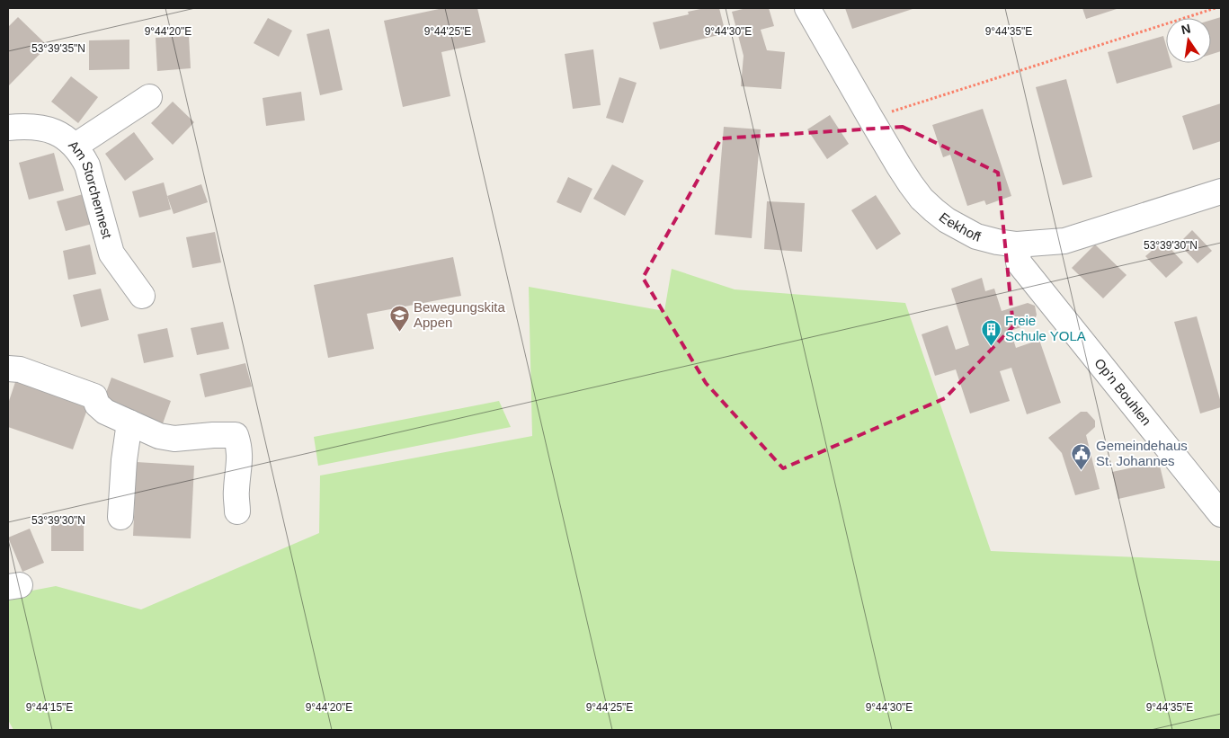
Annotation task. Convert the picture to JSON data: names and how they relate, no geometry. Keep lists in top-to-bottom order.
{
  "streets": {
    "street": ["Am Storchennest", "Eekhoff", "Op'n Bouhlen"]
  },
  "crossings": [
    ["Eekhoff", "Op'n Bouhlen"]
  ],
  "places": {
    "school or university": ["Bewegungskita Appen"],
    "building": ["Freie Schule YOLA"],
    "public building": ["Gemeindehaus St. Johannes"]
  },
  "north": "top",
  "coordinates": [
    "9°44'20\"E",
    "9°44'25\"E",
    "9°44'30\"E",
    "9°44'35\"E",
    "53°39'35\"N",
    "53°39'30\"N",
    "9°44'15\"E"
  ]
}
